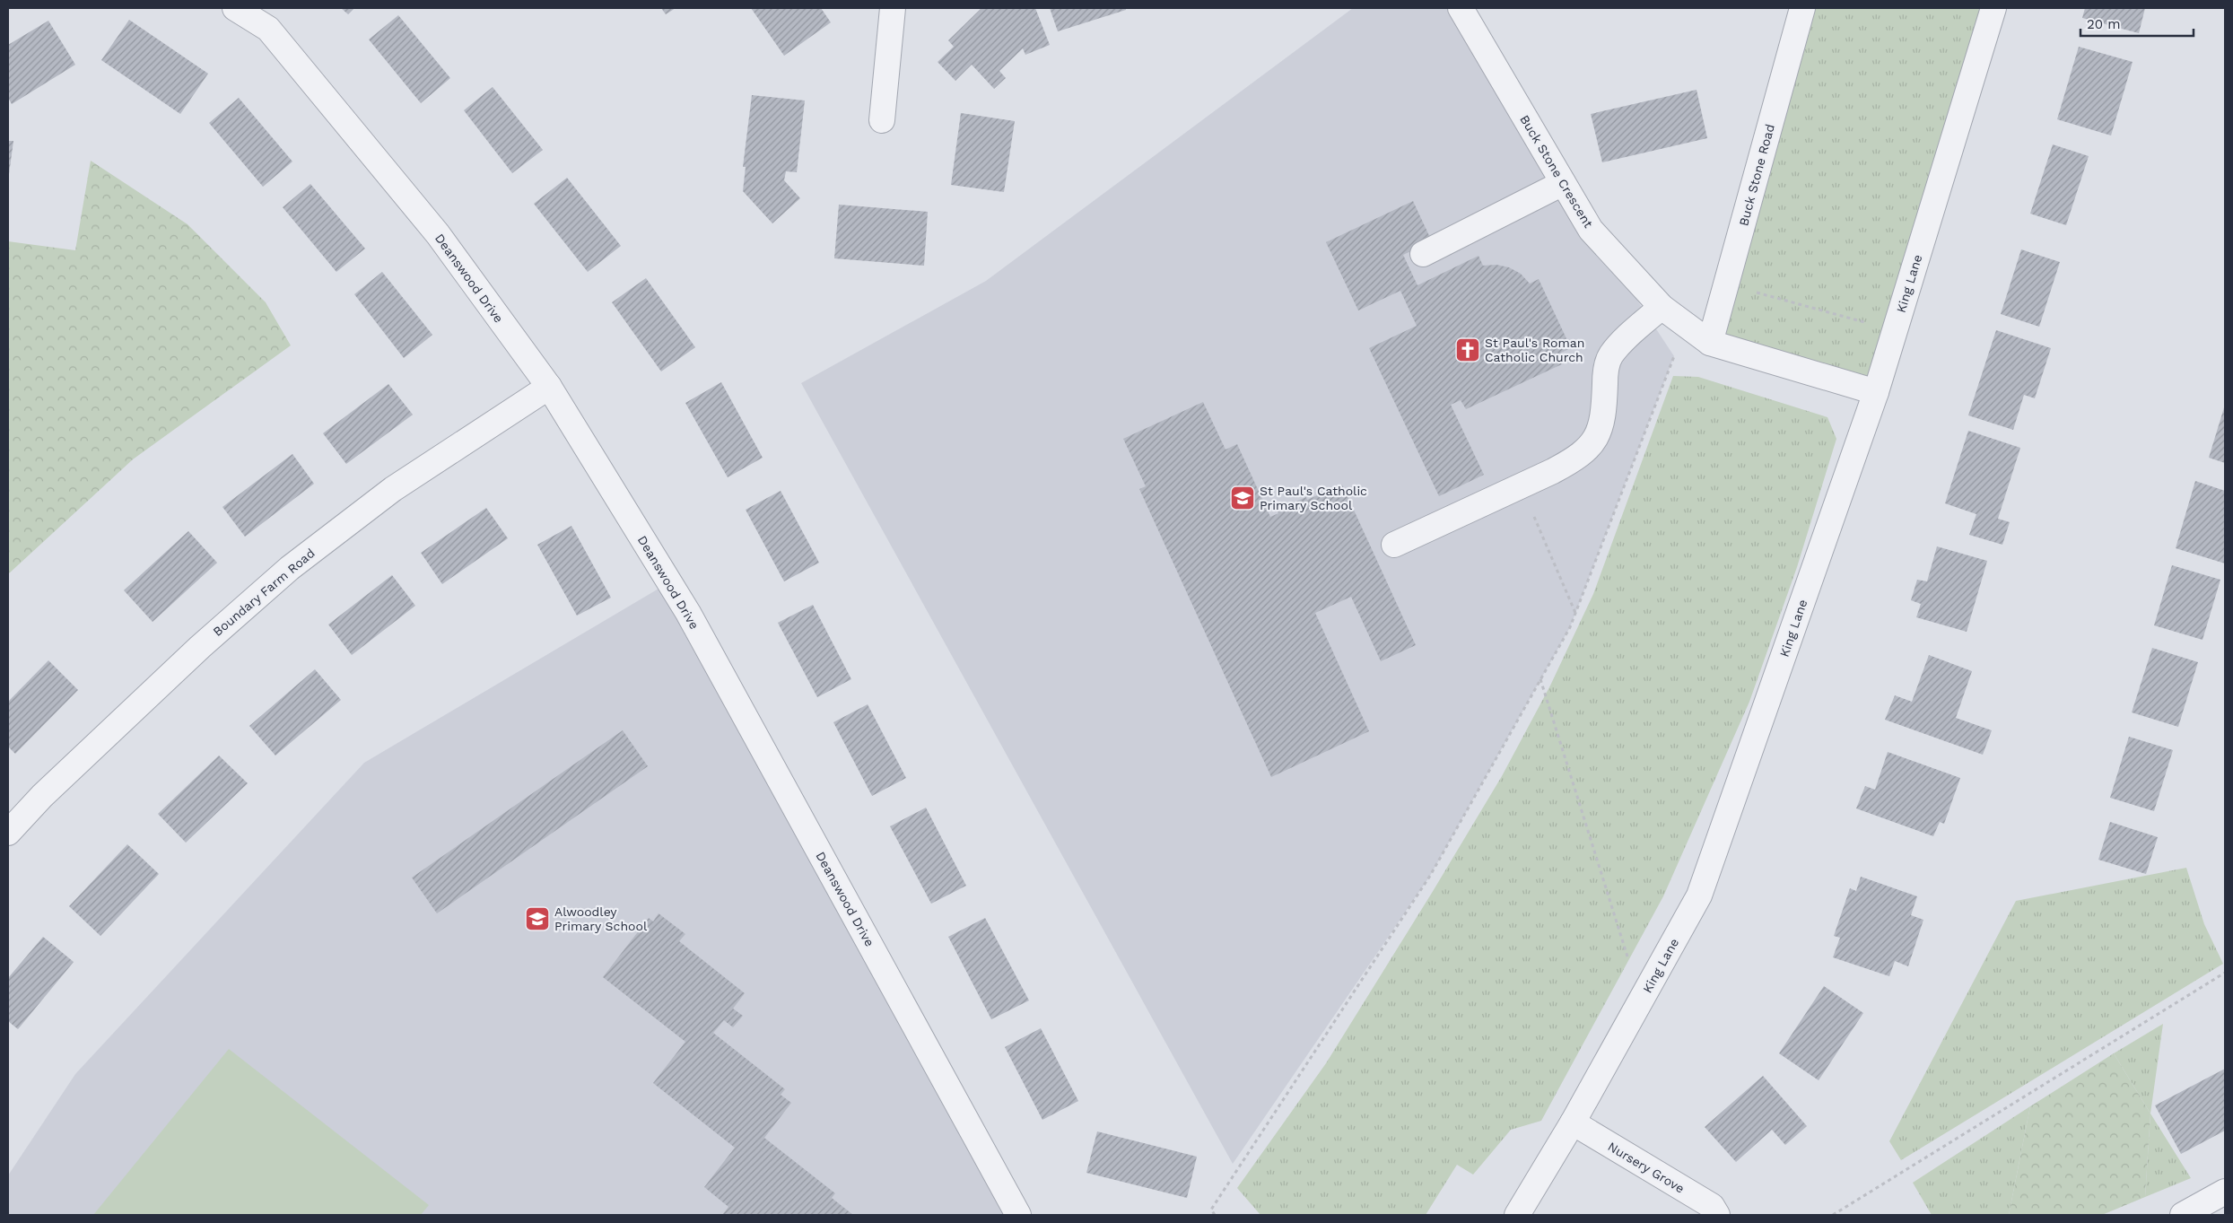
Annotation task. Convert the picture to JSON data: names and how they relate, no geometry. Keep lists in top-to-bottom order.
{
  "streets": {
    "street": [
      "Buck Stone Crescent",
      "Buck Stone Road",
      "Deanswood Drive",
      "King Lane",
      "Boundary Farm Road",
      "Nursery Grove"
    ]
  },
  "crossings": [
    ["Buck Stone Crescent", "Buck Stone Road"],
    ["Buck Stone Crescent", "King Lane"],
    ["Deanswood Drive", "Boundary Farm Road"],
    ["King Lane", "Nursery Grove"]
  ],
  "places": {
    "church": ["St Paul's Roman Catholic Church"],
    "school or university": ["St Paul's Catholic Primary School", "Alwoodley Primary School"]
  },
  "scale_bar": "20 m"
}
